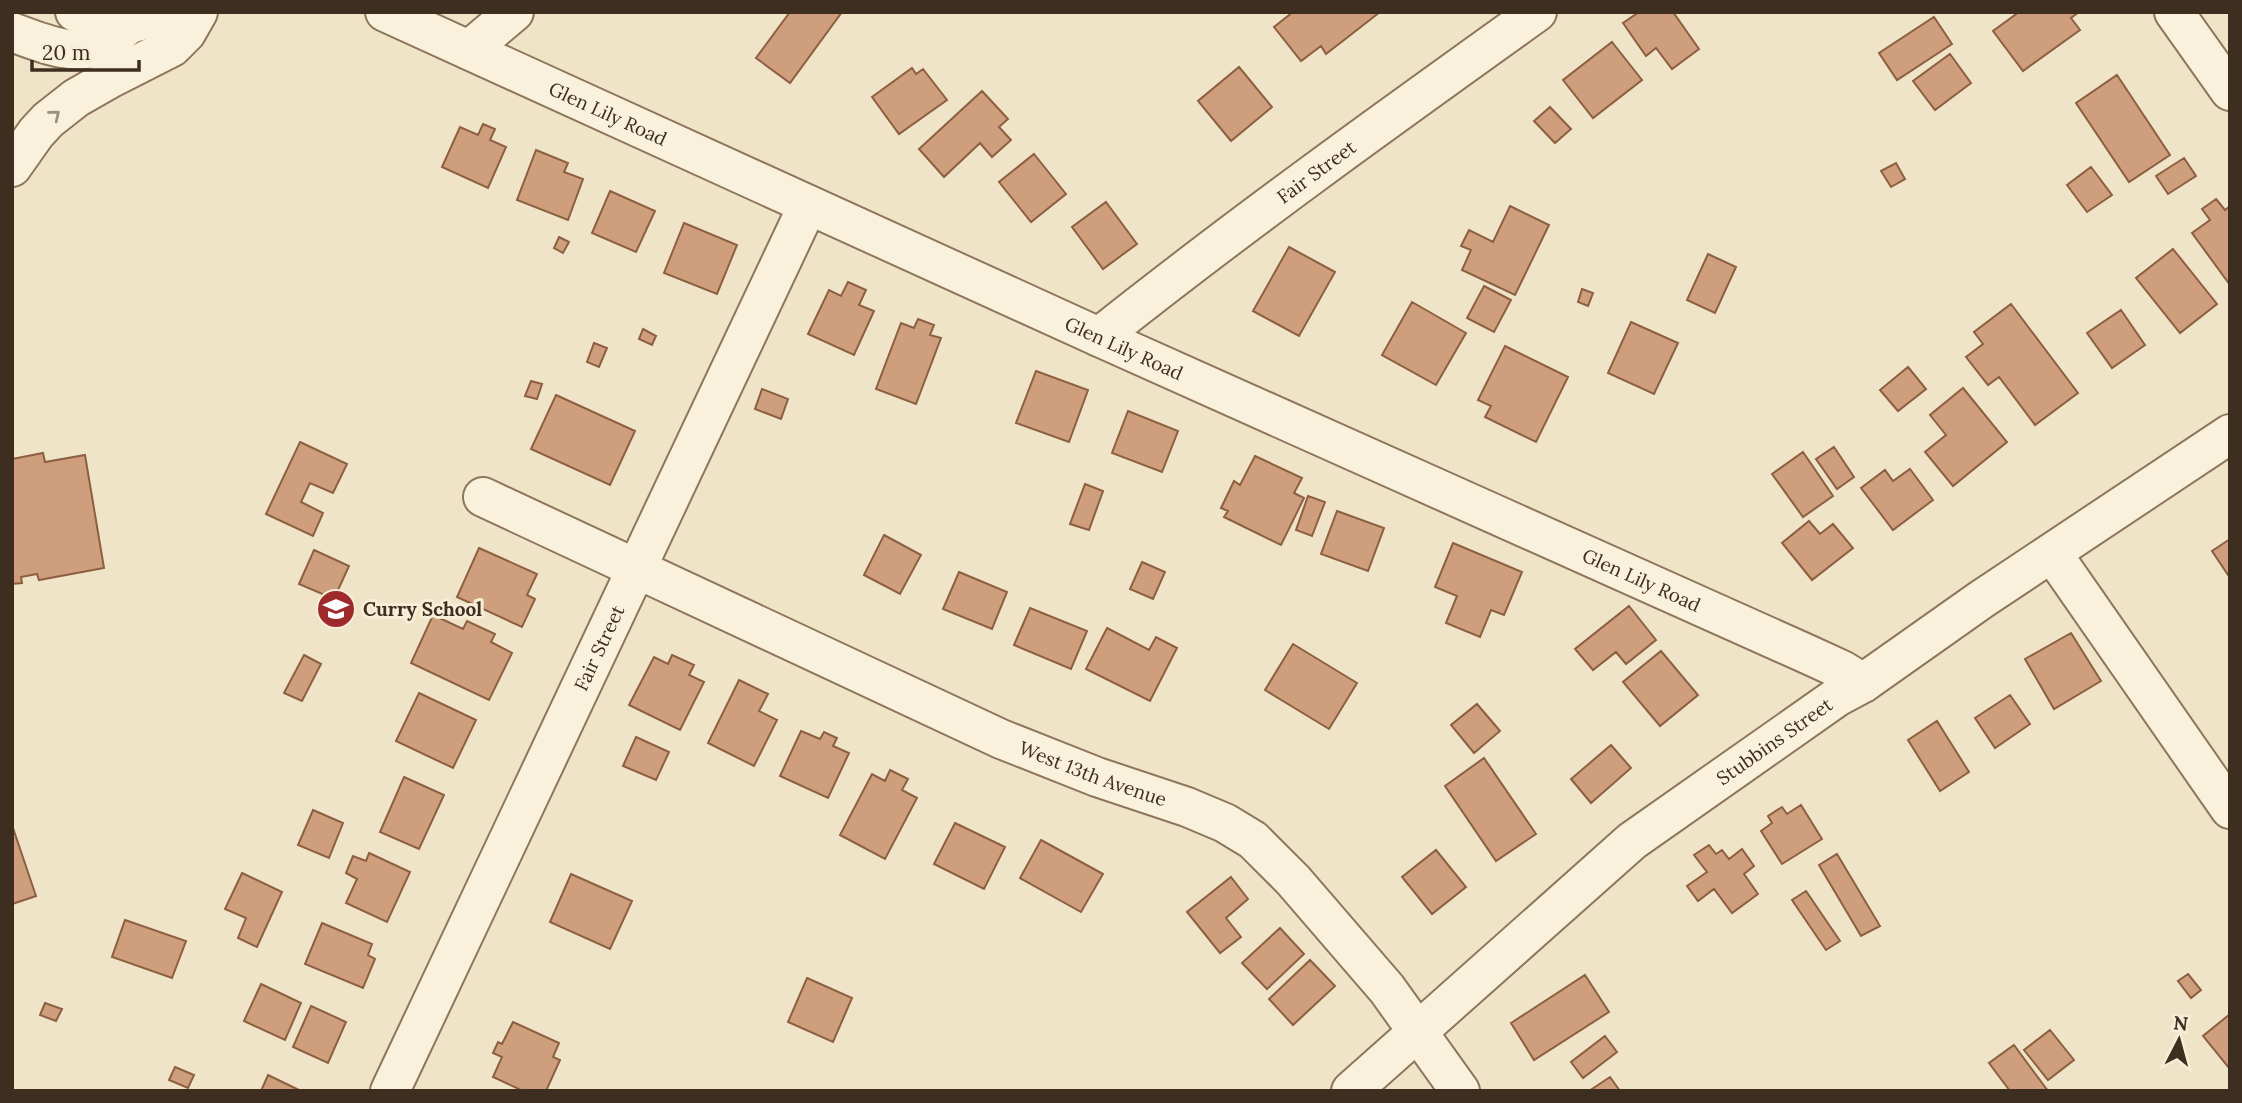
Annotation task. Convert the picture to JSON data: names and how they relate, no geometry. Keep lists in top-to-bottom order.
{
  "streets": {
    "street": [
      "Glen Lily Road",
      "Fair Street",
      "Stubbins Street",
      "West 13th Avenue"
    ]
  },
  "crossings": [
    ["Glen Lily Road", "Fair Street"],
    ["Glen Lily Road", "Stubbins Street"],
    ["Fair Street", "West 13th Avenue"],
    ["Stubbins Street", "West 13th Avenue"]
  ],
  "places": {
    "school or university": ["Curry School"]
  },
  "scale_bar": "20 m",
  "north": "top"
}
